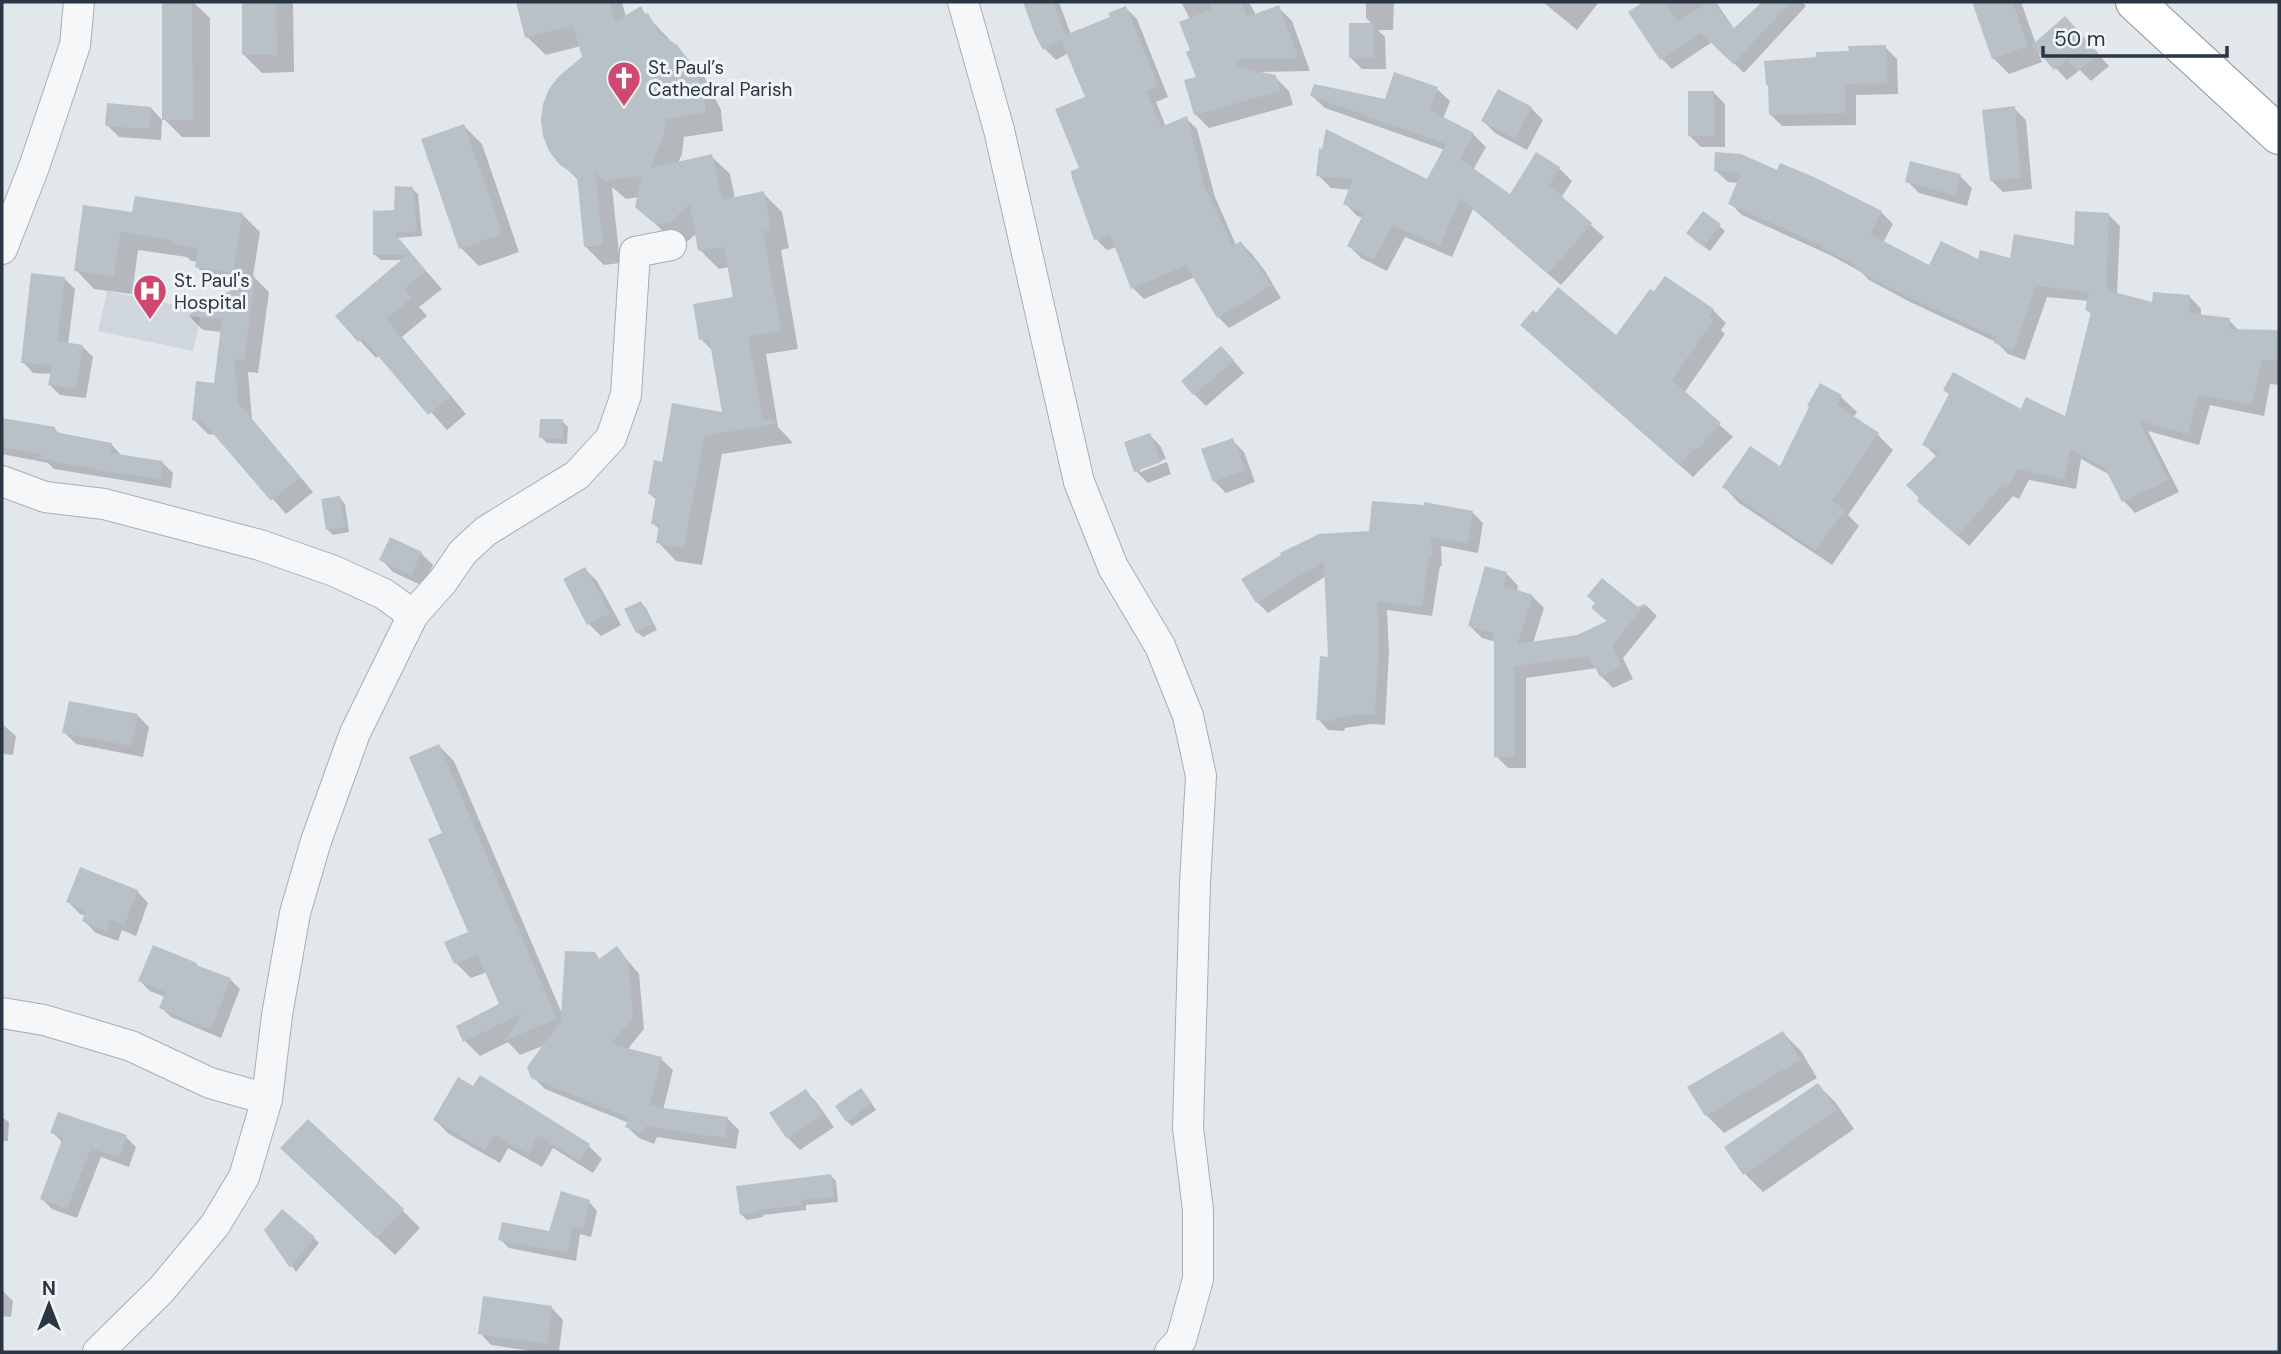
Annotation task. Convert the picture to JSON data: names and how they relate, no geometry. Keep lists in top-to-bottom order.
{
  "places": {
    "church": ["St. Paul’s Cathedral Parish"],
    "hospital": ["St. Paul's Hospital"]
  },
  "scale_bar": "50 m",
  "north": "top"
}
